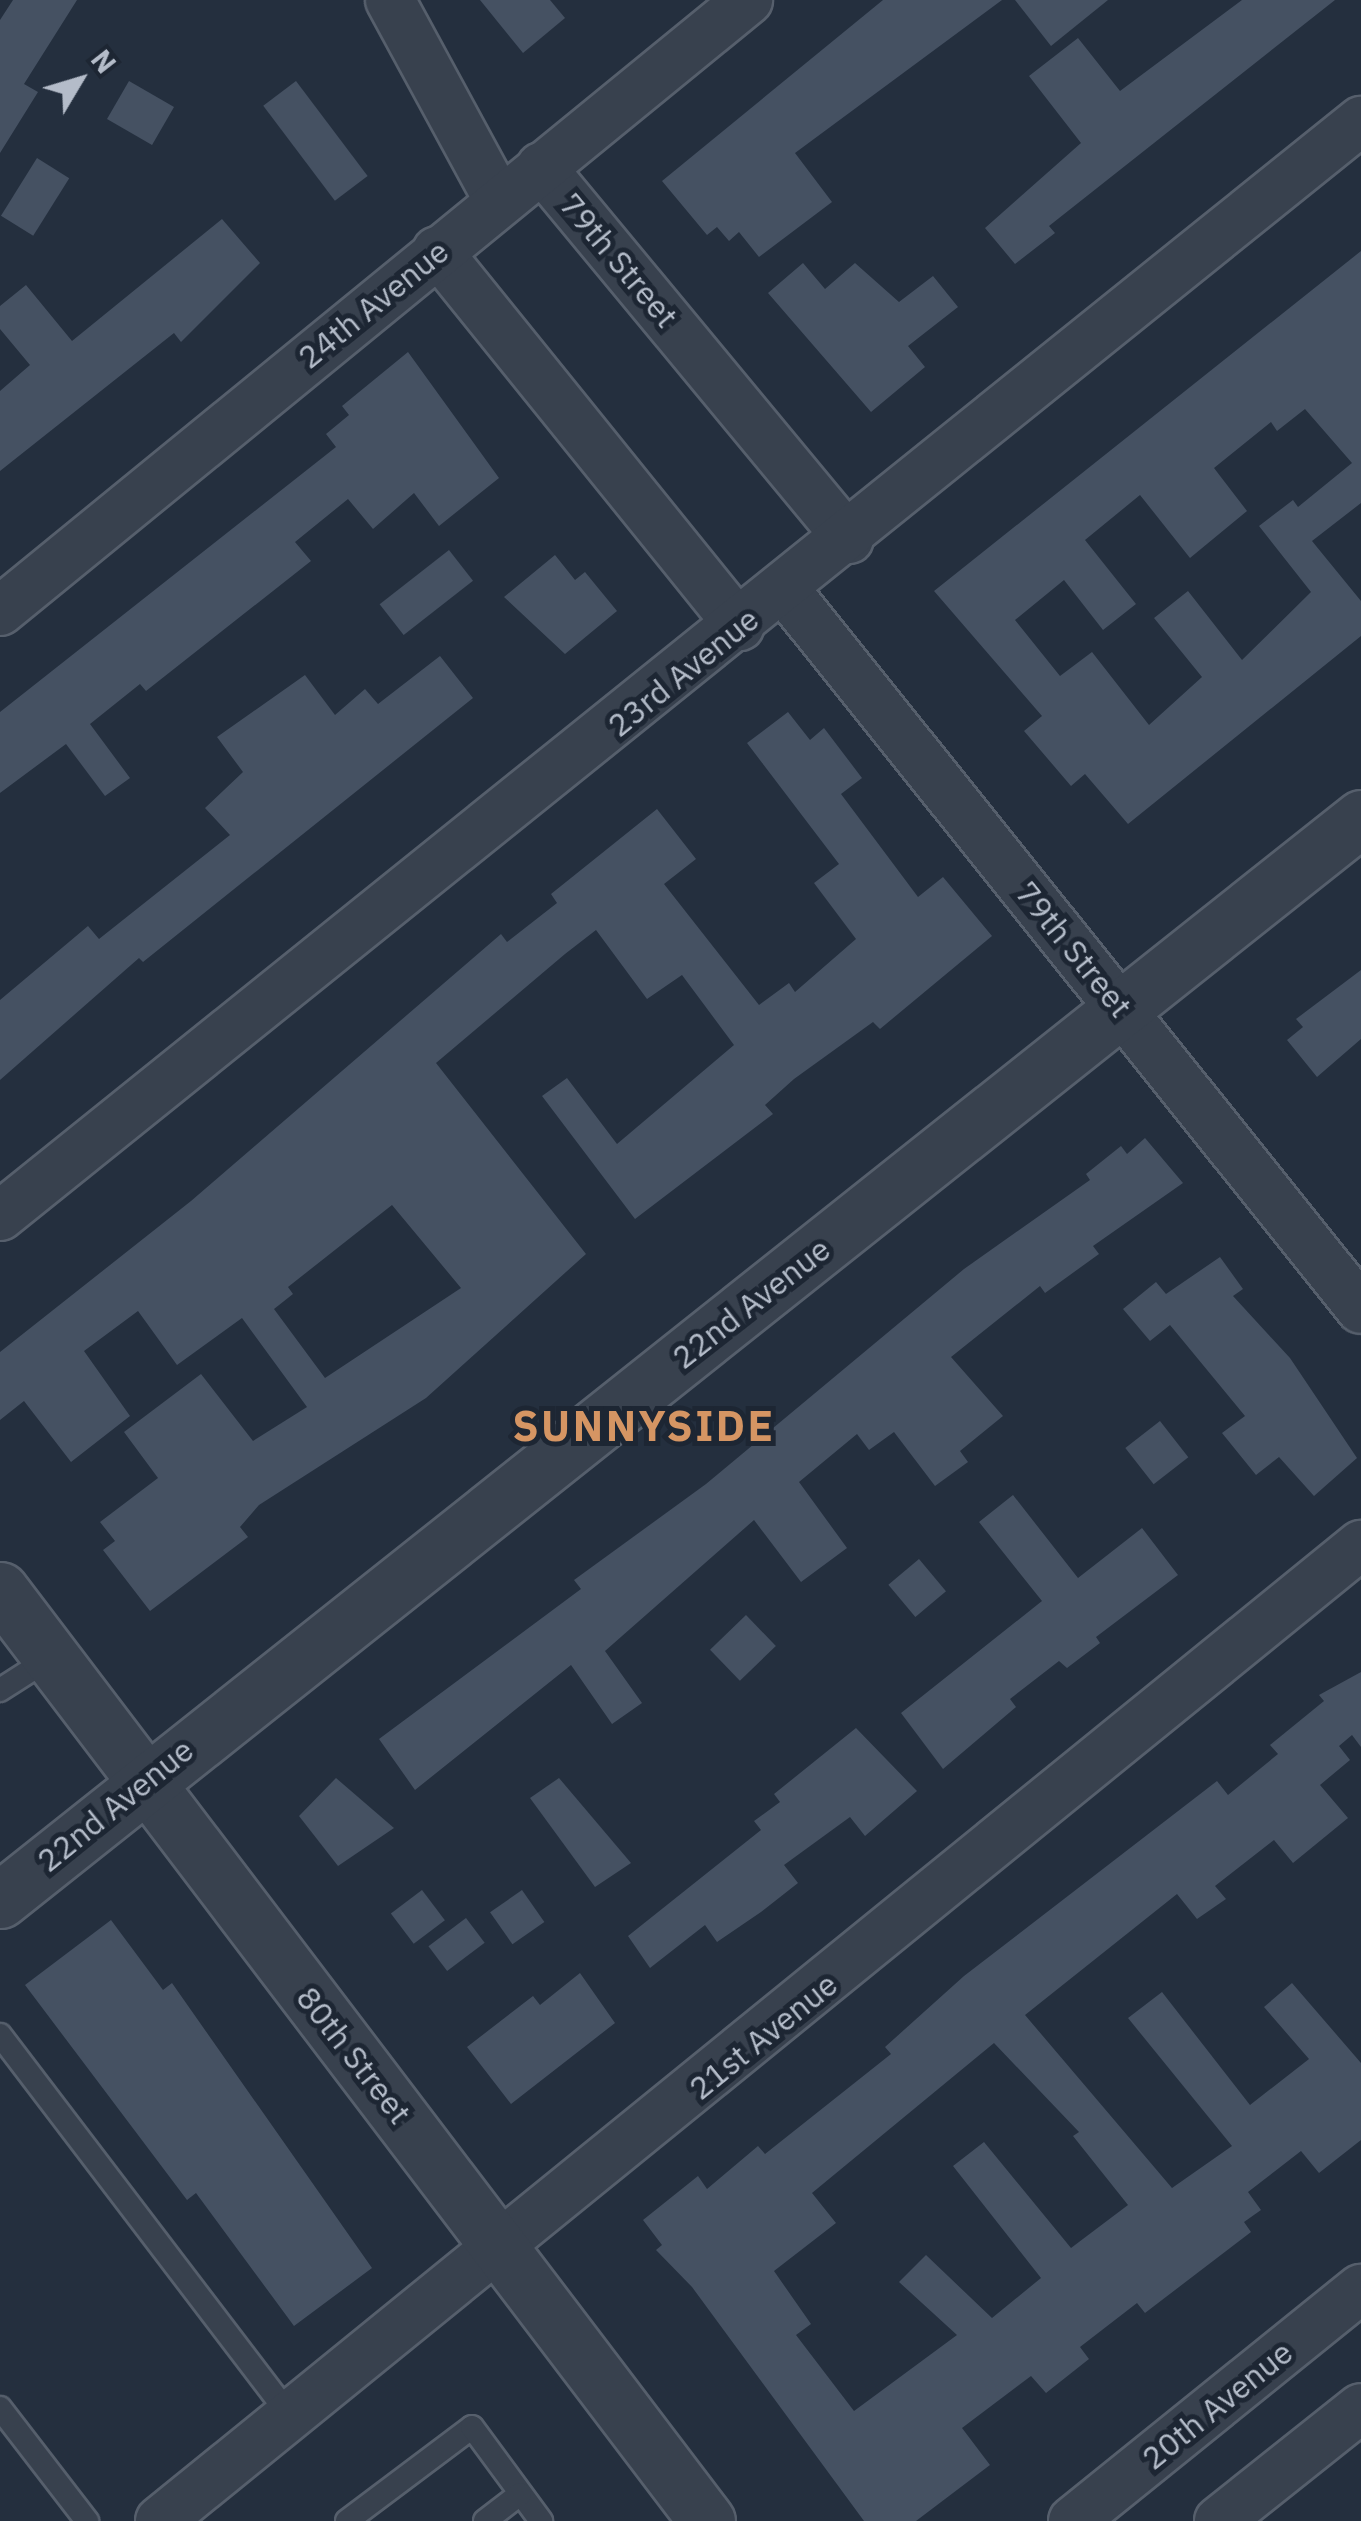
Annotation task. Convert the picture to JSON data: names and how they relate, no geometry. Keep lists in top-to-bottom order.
{
  "streets": {
    "street": [
      "79th Street",
      "24th Avenue",
      "23rd Avenue",
      "22nd Avenue",
      "21st Avenue",
      "80th Street",
      "20th Avenue"
    ]
  },
  "crossings": [
    ["79th Street", "24th Avenue"],
    ["79th Street", "23rd Avenue"],
    ["79th Street", "22nd Avenue"],
    ["22nd Avenue", "80th Street"],
    ["21st Avenue", "80th Street"]
  ],
  "districts": ["SUNNYSIDE"],
  "north": "top right"
}
